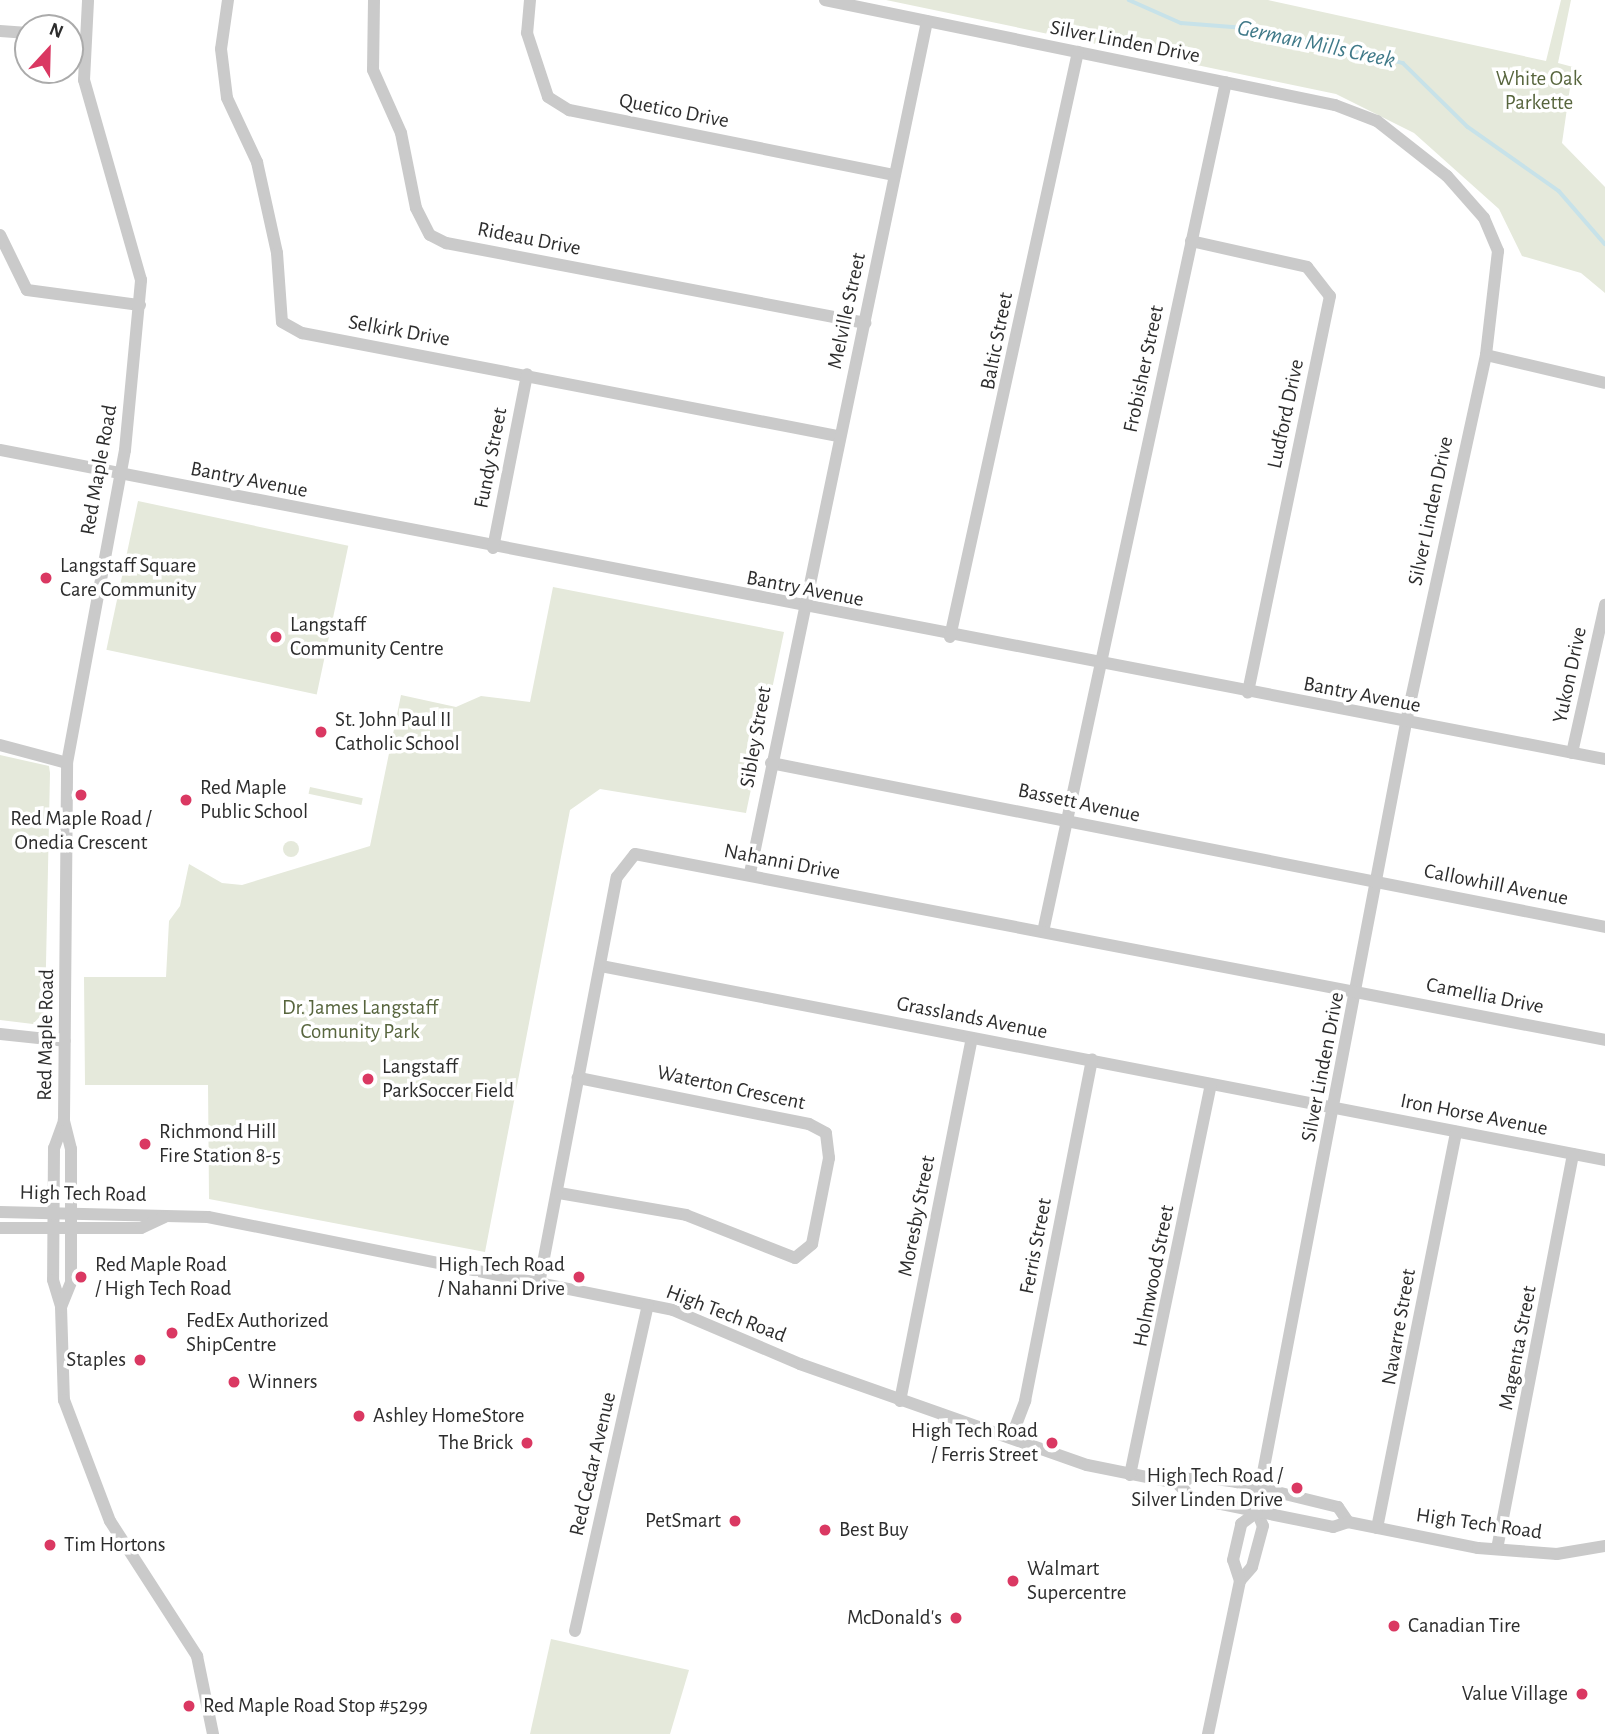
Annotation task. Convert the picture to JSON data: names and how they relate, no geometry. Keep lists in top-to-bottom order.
{
  "streets": {
    "street": [
      "Silver Linden Drive",
      "Quetico Drive",
      "Rideau Drive",
      "Melville Street",
      "Selkirk Drive",
      "Baltic Street",
      "Frobisher Street",
      "Ludford Drive",
      "Fundy Street",
      "Red Maple Road",
      "Bantry Avenue",
      "Yukon Drive",
      "Sibley Street",
      "Bassett Avenue",
      "Nahanni Drive",
      "Callowhill Avenue",
      "Camellia Drive",
      "Grasslands Avenue",
      "Waterton Crescent",
      "Iron Horse Avenue",
      "High Tech Road",
      "Moresby Street",
      "Ferris Street",
      "Holmwood Street",
      "Navarre Street",
      "Magenta Street",
      "Red Cedar Avenue"
    ]
  },
  "crossings": [
    ["Silver Linden Drive", "Melville Street"],
    ["Silver Linden Drive", "Baltic Street"],
    ["Silver Linden Drive", "Frobisher Street"],
    ["Silver Linden Drive", "Bantry Avenue"],
    ["Silver Linden Drive", "Bassett Avenue"],
    ["Silver Linden Drive", "Nahanni Drive"],
    ["Silver Linden Drive", "Callowhill Avenue"],
    ["Silver Linden Drive", "Camellia Drive"],
    ["Silver Linden Drive", "Grasslands Avenue"],
    ["Silver Linden Drive", "Iron Horse Avenue"],
    ["Silver Linden Drive", "High Tech Road"],
    ["Quetico Drive", "Melville Street"],
    ["Rideau Drive", "Melville Street"],
    ["Melville Street", "Selkirk Drive"],
    ["Melville Street", "Bantry Avenue"],
    ["Melville Street", "Sibley Street"],
    ["Selkirk Drive", "Fundy Street"],
    ["Baltic Street", "Bantry Avenue"],
    ["Frobisher Street", "Ludford Drive"],
    ["Frobisher Street", "Bantry Avenue"],
    ["Frobisher Street", "Bassett Avenue"],
    ["Frobisher Street", "Nahanni Drive"],
    ["Ludford Drive", "Bantry Avenue"],
    ["Fundy Street", "Bantry Avenue"],
    ["Red Maple Road", "Bantry Avenue"],
    ["Red Maple Road", "High Tech Road"],
    ["Bantry Avenue", "Yukon Drive"],
    ["Bantry Avenue", "Sibley Street"],
    ["Sibley Street", "Bassett Avenue"],
    ["Sibley Street", "Nahanni Drive"],
    ["Bassett Avenue", "Callowhill Avenue"],
    ["Nahanni Drive", "Camellia Drive"],
    ["Nahanni Drive", "Grasslands Avenue"],
    ["Nahanni Drive", "Waterton Crescent"],
    ["Nahanni Drive", "High Tech Road"],
    ["Grasslands Avenue", "Iron Horse Avenue"],
    ["Grasslands Avenue", "Moresby Street"],
    ["Grasslands Avenue", "Ferris Street"],
    ["Grasslands Avenue", "Holmwood Street"],
    ["Iron Horse Avenue", "Navarre Street"],
    ["Iron Horse Avenue", "Magenta Street"],
    ["High Tech Road", "Moresby Street"],
    ["High Tech Road", "Ferris Street"],
    ["High Tech Road", "Holmwood Street"],
    ["High Tech Road", "Navarre Street"],
    ["High Tech Road", "Magenta Street"],
    ["High Tech Road", "Red Cedar Avenue"]
  ],
  "water": ["German Mills Creek"],
  "parks": ["White Oak Parkette", "Dr. James Langstaff Comunity Park"],
  "places": [
    "Langstaff Square Care Community",
    "Langstaff Community Centre",
    "St. John Paul II Catholic School",
    "Red Maple Road / Onedia Crescent",
    "Red Maple Public School",
    "Langstaff ParkSoccer Field",
    "Richmond Hill Fire Station 8-5",
    "Red Maple Road / High Tech Road",
    "High Tech Road / Nahanni Drive",
    "FedEx Authorized ShipCentre",
    "Staples",
    "Winners",
    "Ashley HomeStore",
    "The Brick",
    "High Tech Road / Ferris Street",
    "High Tech Road / Silver Linden Drive",
    "PetSmart",
    "Best Buy",
    "Tim Hortons",
    "Walmart Supercentre",
    "McDonald's",
    "Canadian Tire",
    "Value Village",
    "Red Maple Road Stop #5299"
  ],
  "north": "top"
}
